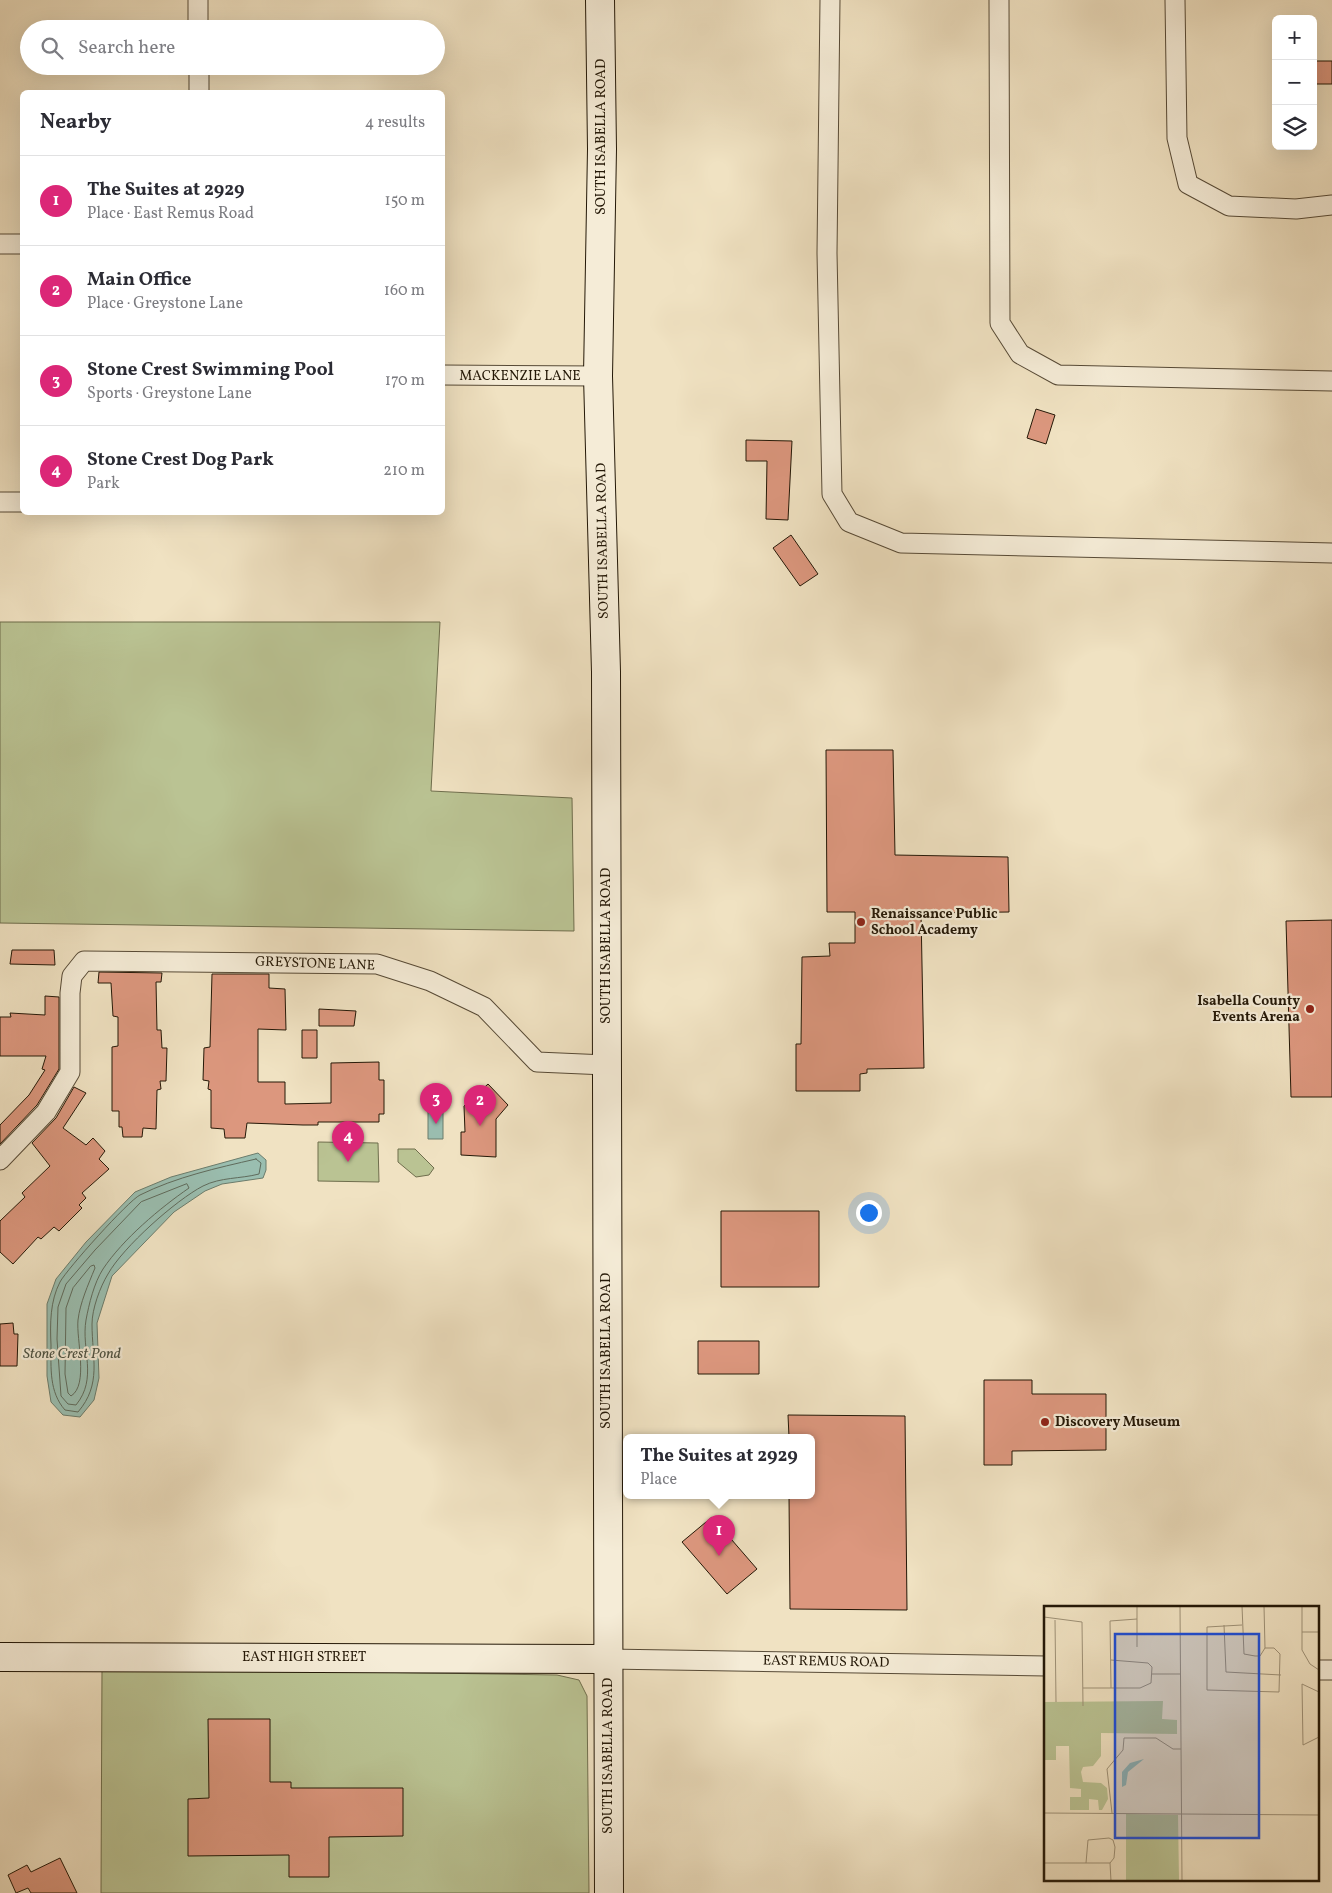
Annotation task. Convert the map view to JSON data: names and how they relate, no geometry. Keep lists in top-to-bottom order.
{
  "streets": {
    "main road": ["SOUTH ISABELLA ROAD", "EAST HIGH STREET"],
    "street": ["MACKENZIE LANE", "GREYSTONE LANE", "EAST REMUS ROAD"]
  },
  "crossings": [
    ["SOUTH ISABELLA ROAD", "MACKENZIE LANE"],
    ["SOUTH ISABELLA ROAD", "GREYSTONE LANE"],
    ["SOUTH ISABELLA ROAD", "EAST HIGH STREET"],
    ["SOUTH ISABELLA ROAD", "EAST REMUS ROAD"],
    ["EAST HIGH STREET", "EAST REMUS ROAD"]
  ],
  "water": ["Stone Crest Pond"],
  "places": ["Renaissance Public School Academy", "Isabella County Events Arena", "Discovery Museum"],
  "page": {
    "map_buttons": ["+", "−"],
    "search": "Search here",
    "heading": ["Nearby", "4 results"],
    "list": [
      {
        "mark": "1",
        "name": "The Suites at 2929",
        "note": "Place · East Remus Road",
        "value": "150 m"
      },
      {
        "mark": "2",
        "name": "Main Office",
        "note": "Place · Greystone Lane",
        "value": "160 m"
      },
      {
        "mark": "3",
        "name": "Stone Crest Swimming Pool",
        "note": "Sports · Greystone Lane",
        "value": "170 m"
      },
      {
        "mark": "4",
        "name": "Stone Crest Dog Park",
        "note": "Park",
        "value": "210 m"
      }
    ],
    "pins": [
      "3",
      "2",
      "4",
      "1"
    ],
    "popup": ["The Suites at 2929", "Place"]
  }
}
